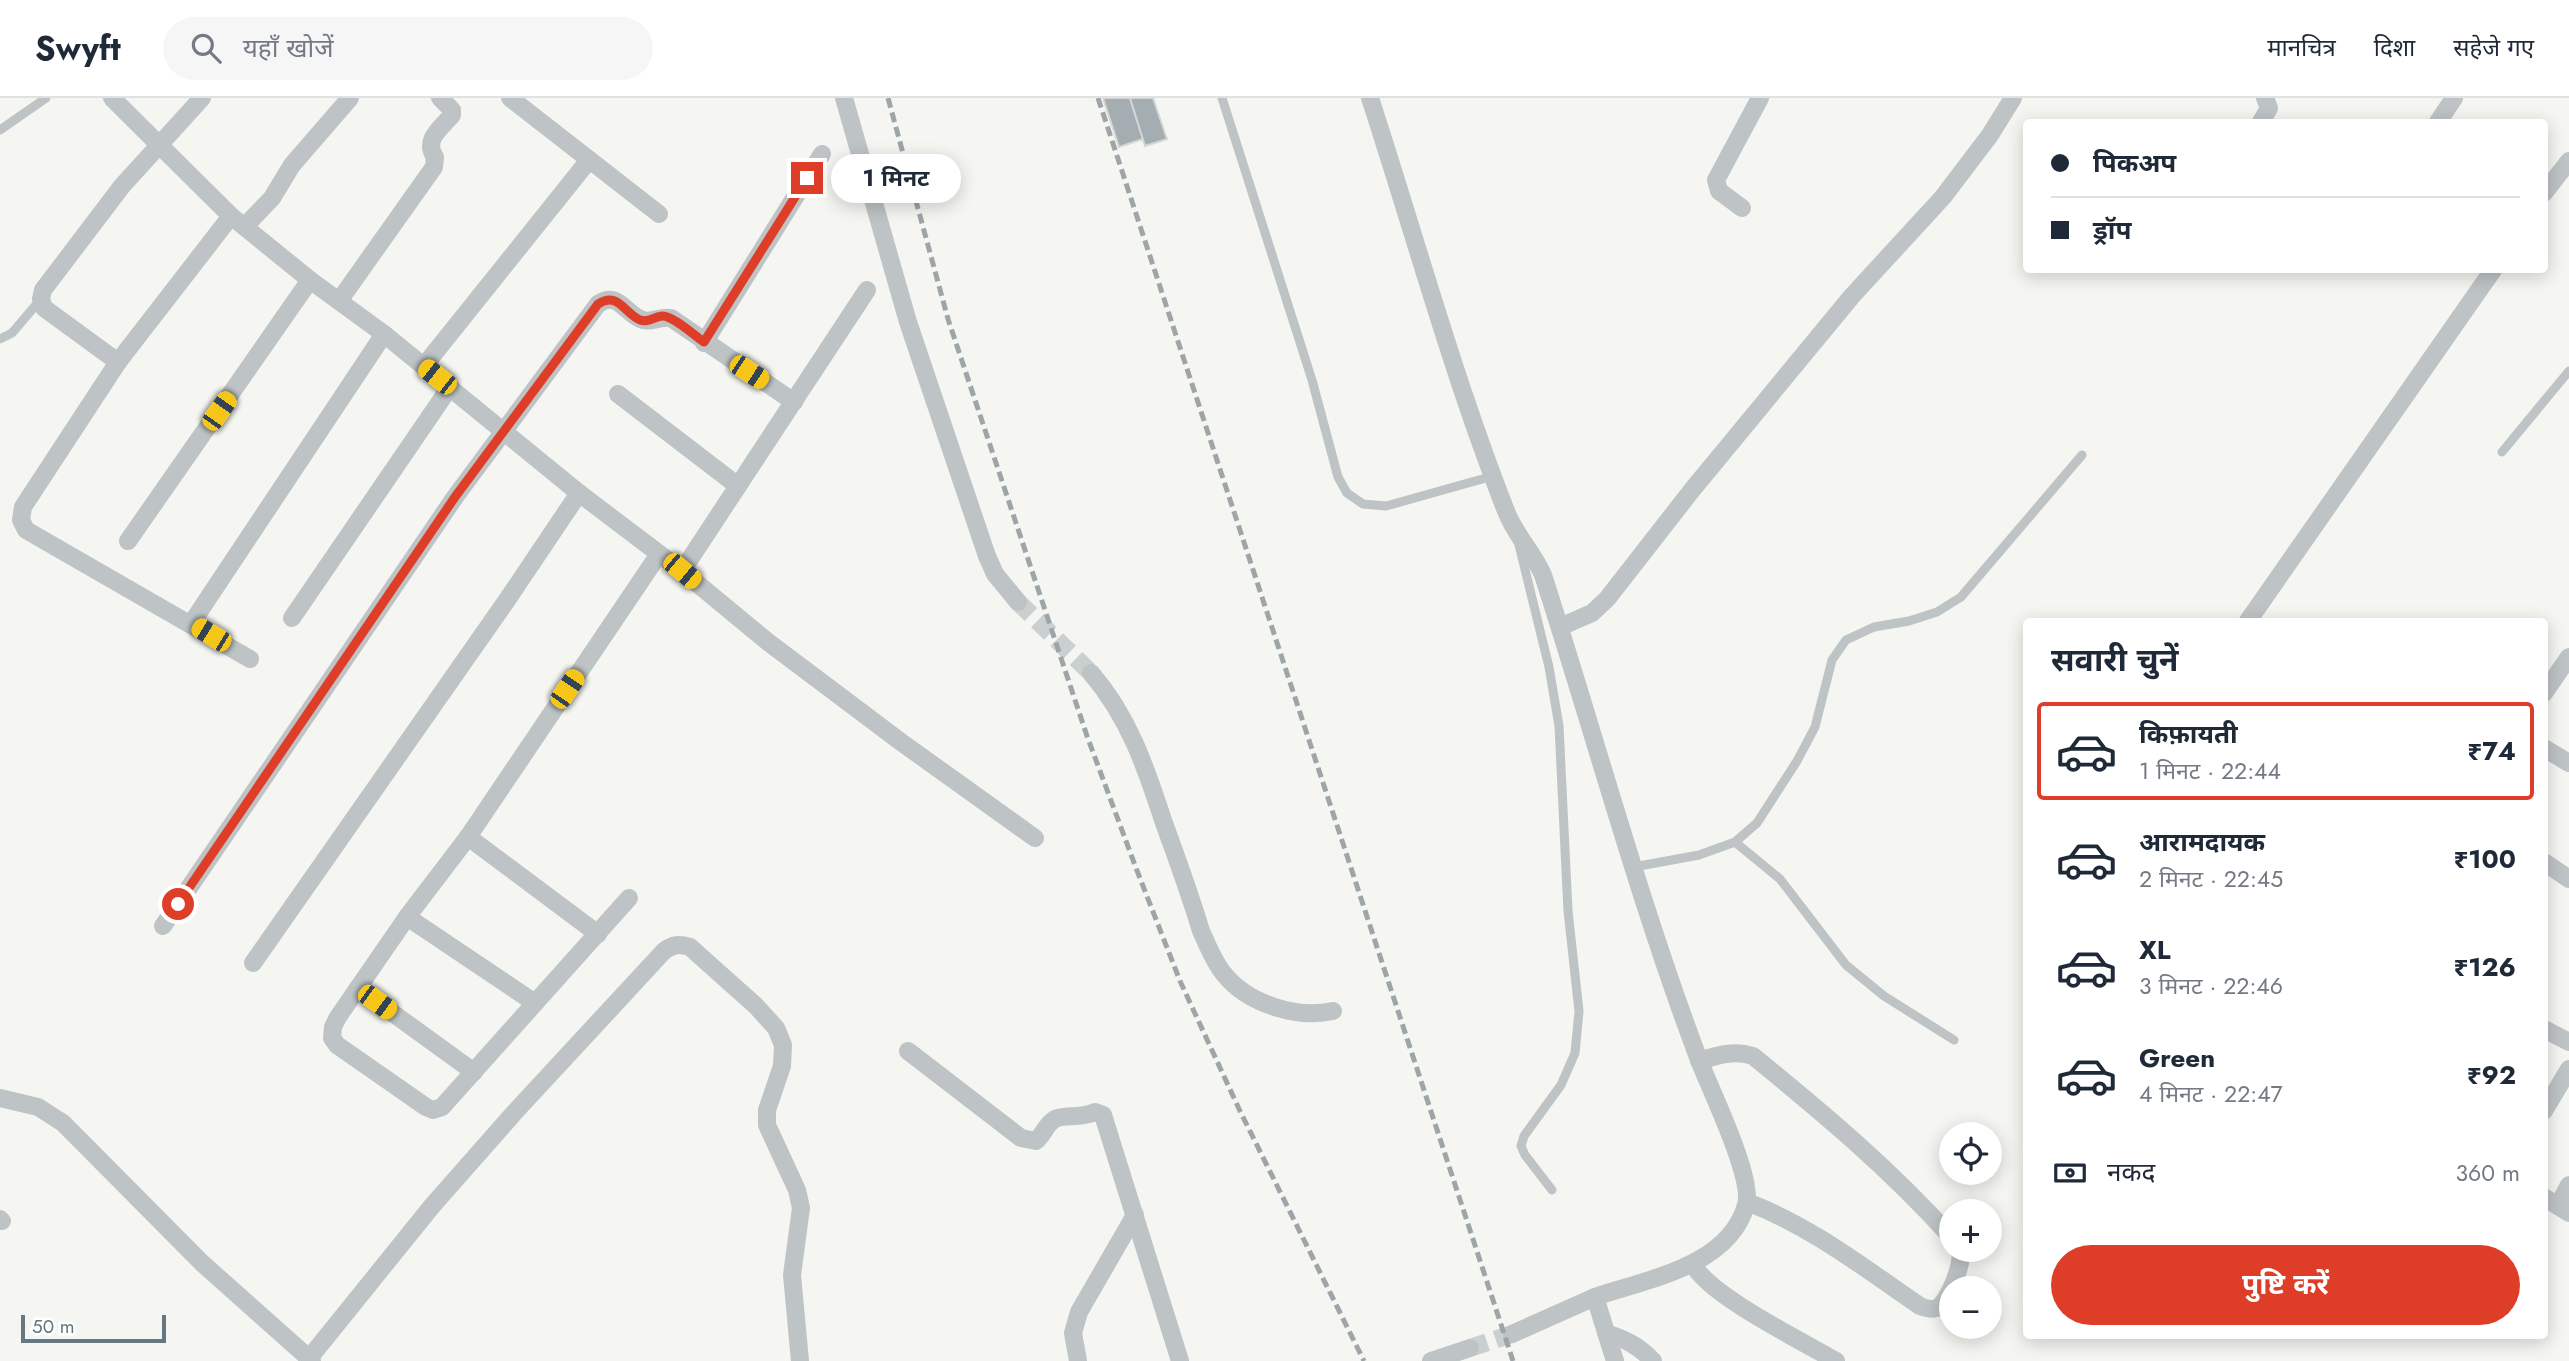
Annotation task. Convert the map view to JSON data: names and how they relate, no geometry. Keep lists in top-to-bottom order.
{
  "scale_bar": "50 m",
  "page": {
    "header": "Swyft",
    "search": "यहाँ खोजें",
    "nav": ["मानचित्र", "दिशा", "सहेजे गए"],
    "banner": ["पिकअप", "ड्रॉप"],
    "bubble": "1 मिनट",
    "heading": "सवारी चुनें",
    "list": [
      {
        "name": "किफ़ायती",
        "note": "1 मिनट · 22:44",
        "value": "₹74"
      },
      {
        "name": "आरामदायक",
        "note": "2 मिनट · 22:45",
        "value": "₹100"
      },
      {
        "name": "XL",
        "note": "3 मिनट · 22:46",
        "value": "₹126"
      },
      {
        "name": "Green",
        "note": "4 मिनट · 22:47",
        "value": "₹92"
      }
    ],
    "map_buttons": ["+", "−"],
    "pay": ["नकद", "360 m"],
    "buttons": "पुष्टि करें",
    "scale": "50 m"
  }
}
